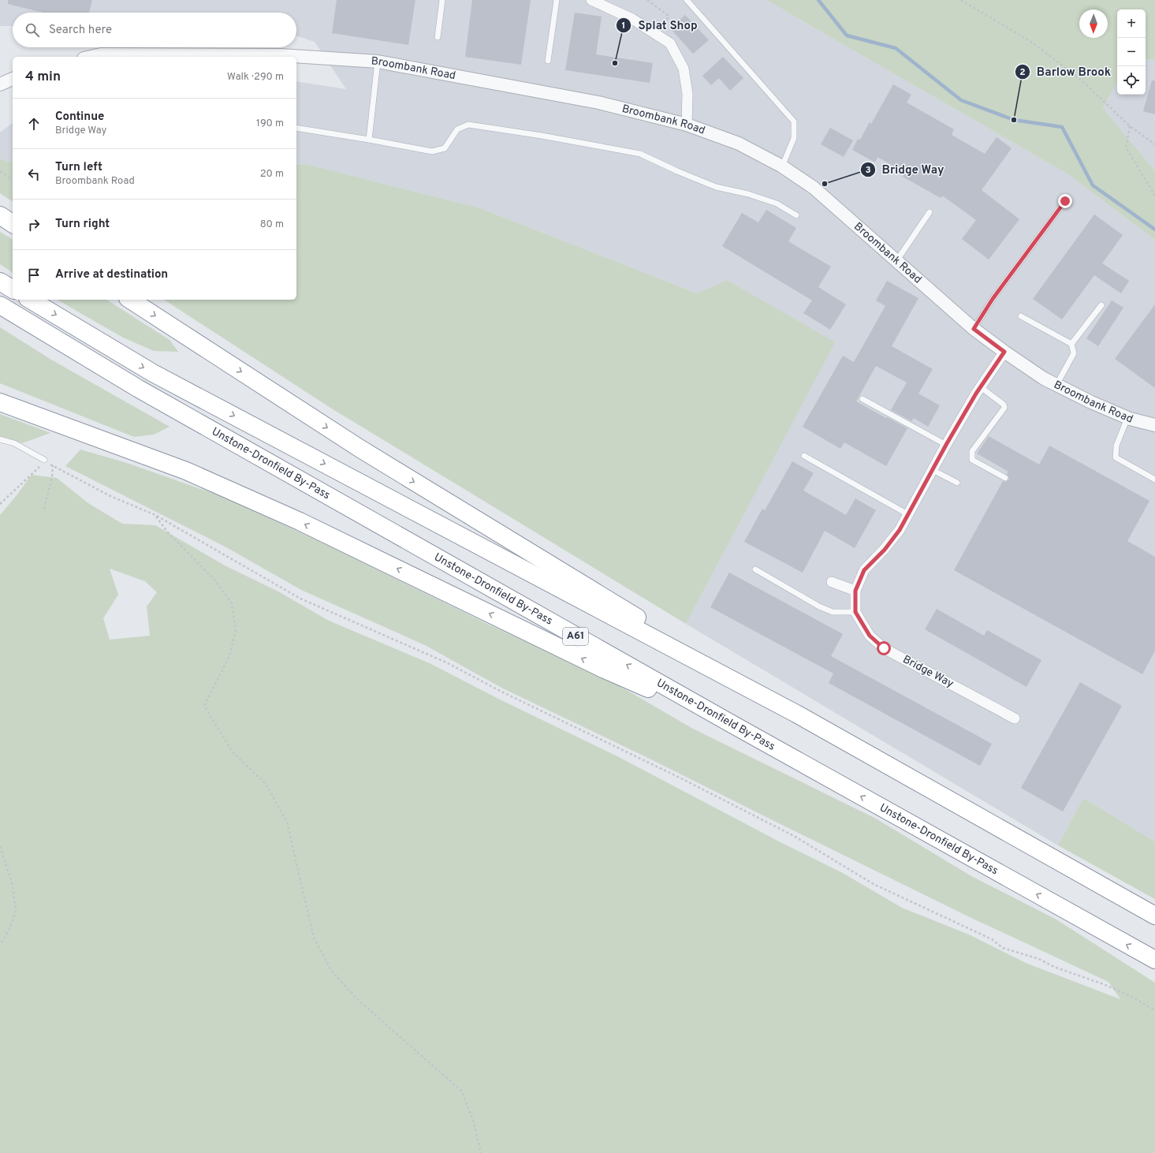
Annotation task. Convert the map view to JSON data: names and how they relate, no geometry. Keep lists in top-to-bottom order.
{
  "streets": {
    "highway": ["Unstone-Dronfield By-Pass", "A61"],
    "street": ["Broombank Road", "Bridge Way"]
  },
  "crossings": [
    ["Unstone-Dronfield By-Pass", "A61"]
  ],
  "places": ["Splat Shop", "Barlow Brook", "Bridge Way"],
  "north": "bottom",
  "page": {
    "map_buttons": ["+", "−"],
    "search": "Search here",
    "heading": ["4 min", "Walk · 290 m"],
    "list": [
      ["Continue", "Bridge Way", "190 m"],
      ["Turn left", "Broombank Road", "20 m"],
      ["Turn right", "80 m"],
      "Arrive at destination"
    ]
  }
}
